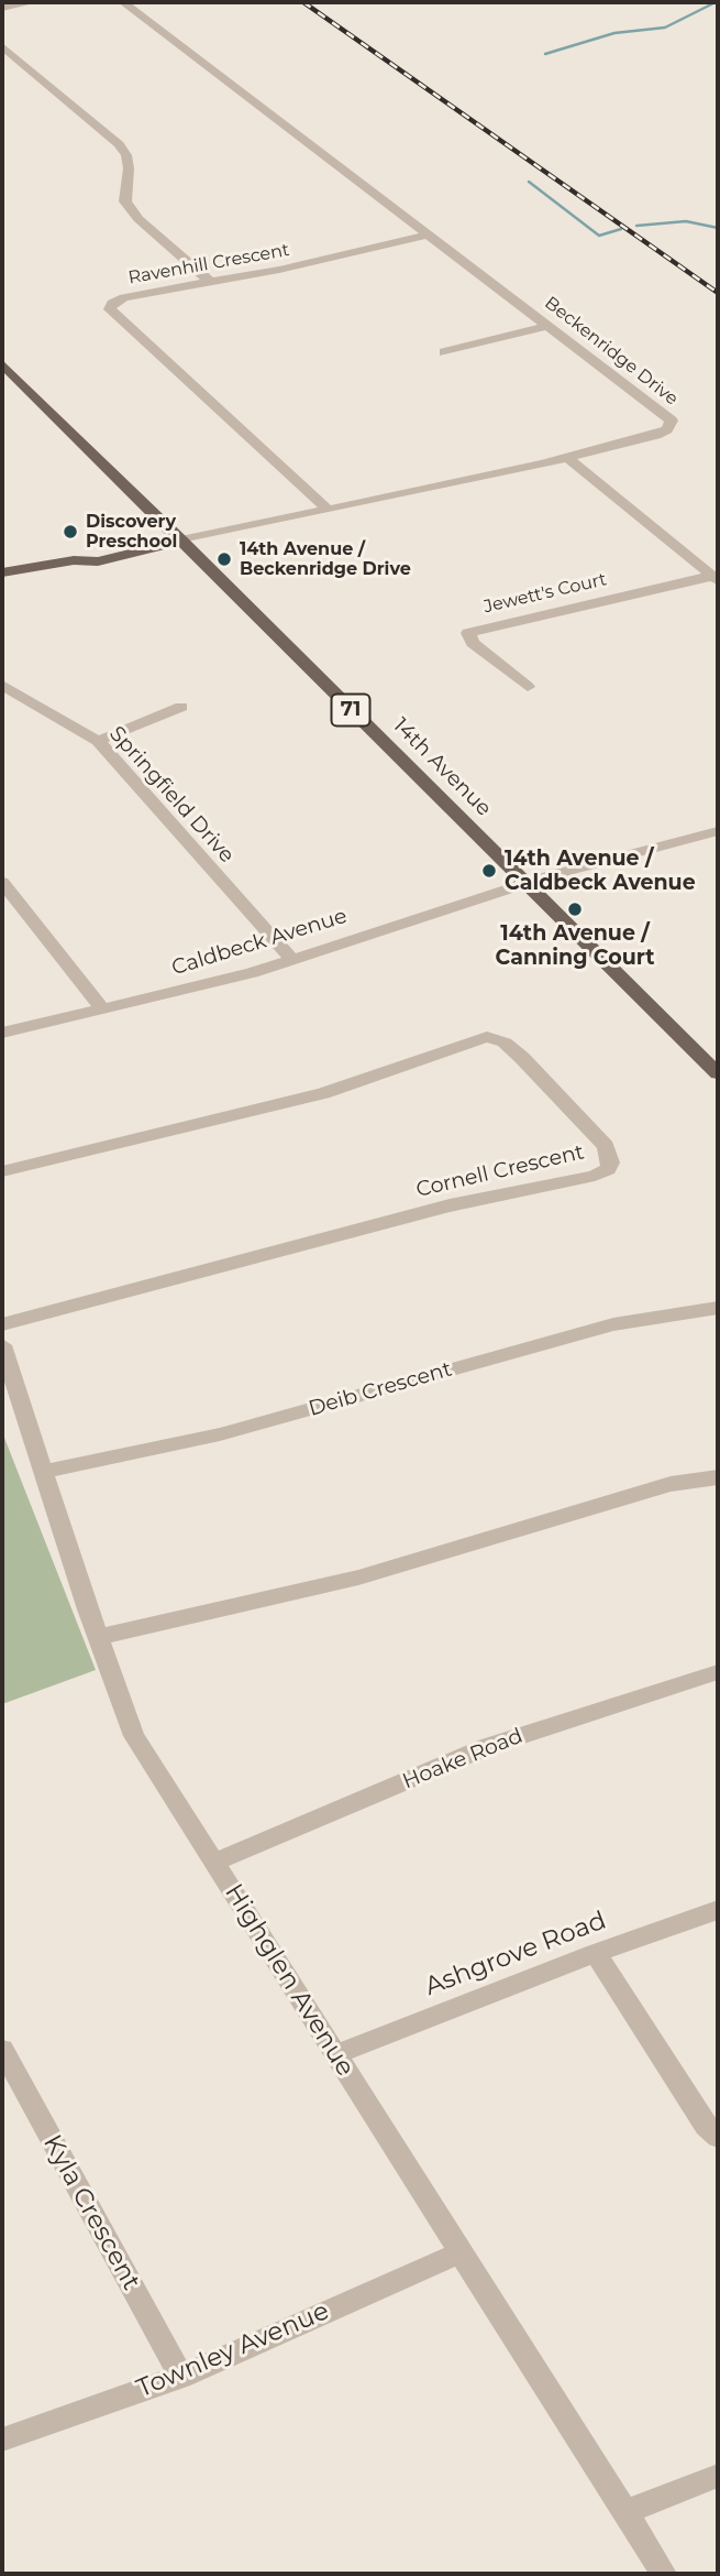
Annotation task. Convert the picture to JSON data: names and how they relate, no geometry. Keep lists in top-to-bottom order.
{
  "streets": {
    "main road": ["71", "14th Avenue"],
    "street": [
      "Ravenhill Crescent",
      "Beckenridge Drive",
      "Jewett's Court",
      "Springfield Drive",
      "Caldbeck Avenue",
      "Cornell Crescent",
      "Deib Crescent",
      "Hoake Road",
      "Ashgrove Road",
      "Highglen Avenue",
      "Kyla Crescent",
      "Townley Avenue"
    ]
  },
  "crossings": [
    ["Ravenhill Crescent", "Beckenridge Drive"],
    ["Beckenridge Drive", "14th Avenue"],
    ["14th Avenue", "Caldbeck Avenue"],
    ["Springfield Drive", "Caldbeck Avenue"],
    ["Deib Crescent", "Highglen Avenue"],
    ["Hoake Road", "Highglen Avenue"],
    ["Ashgrove Road", "Highglen Avenue"],
    ["Highglen Avenue", "Townley Avenue"],
    ["Kyla Crescent", "Townley Avenue"]
  ],
  "places": [
    "Discovery Preschool",
    "14th Avenue / Beckenridge Drive",
    "14th Avenue / Caldbeck Avenue",
    "14th Avenue / Canning Court"
  ]
}
